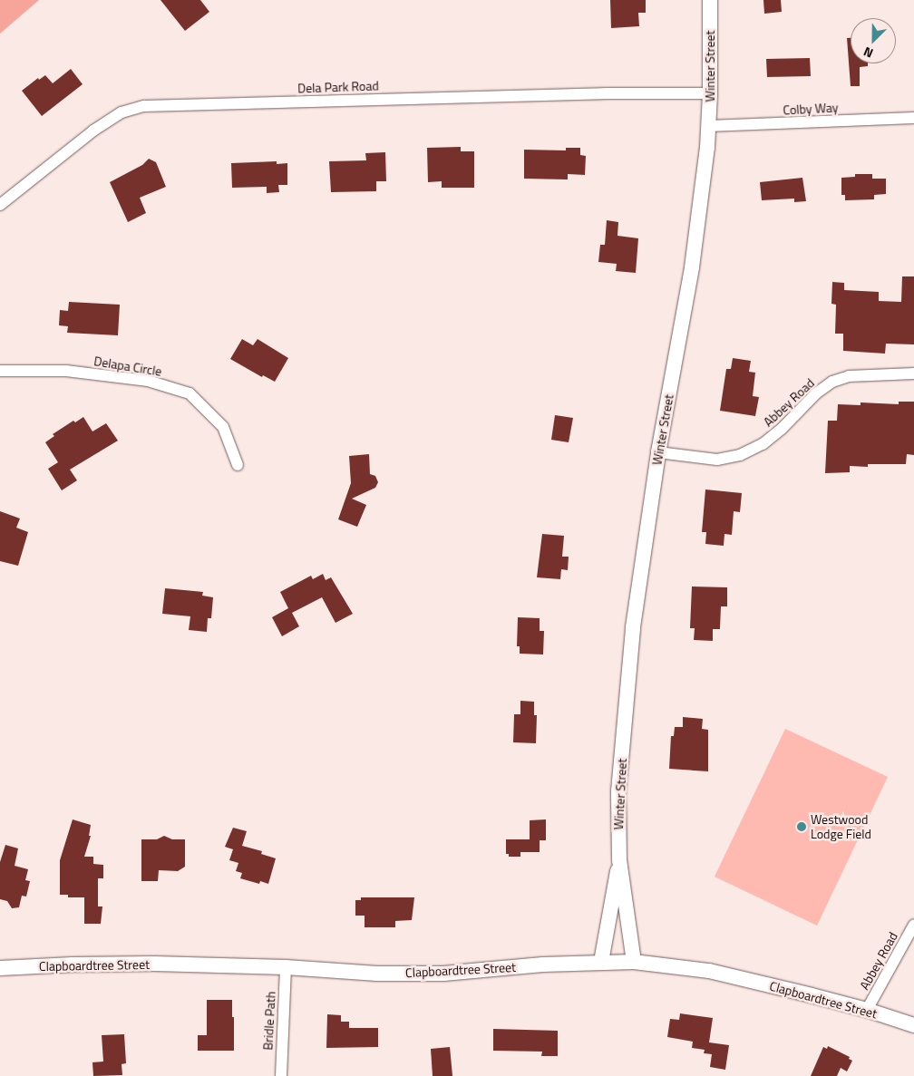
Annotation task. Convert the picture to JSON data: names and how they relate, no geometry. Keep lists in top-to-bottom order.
{
  "streets": {
    "street": [
      "Winter Street",
      "Dela Park Road",
      "Colby Way",
      "Delapa Circle",
      "Abbey Road",
      "Clapboardtree Street",
      "Bridle Path"
    ]
  },
  "crossings": [
    ["Winter Street", "Dela Park Road"],
    ["Winter Street", "Colby Way"],
    ["Winter Street", "Abbey Road"],
    ["Winter Street", "Clapboardtree Street"],
    ["Abbey Road", "Clapboardtree Street"],
    ["Clapboardtree Street", "Bridle Path"]
  ],
  "places": ["Westwood Lodge Field"],
  "north": "bottom left"
}
